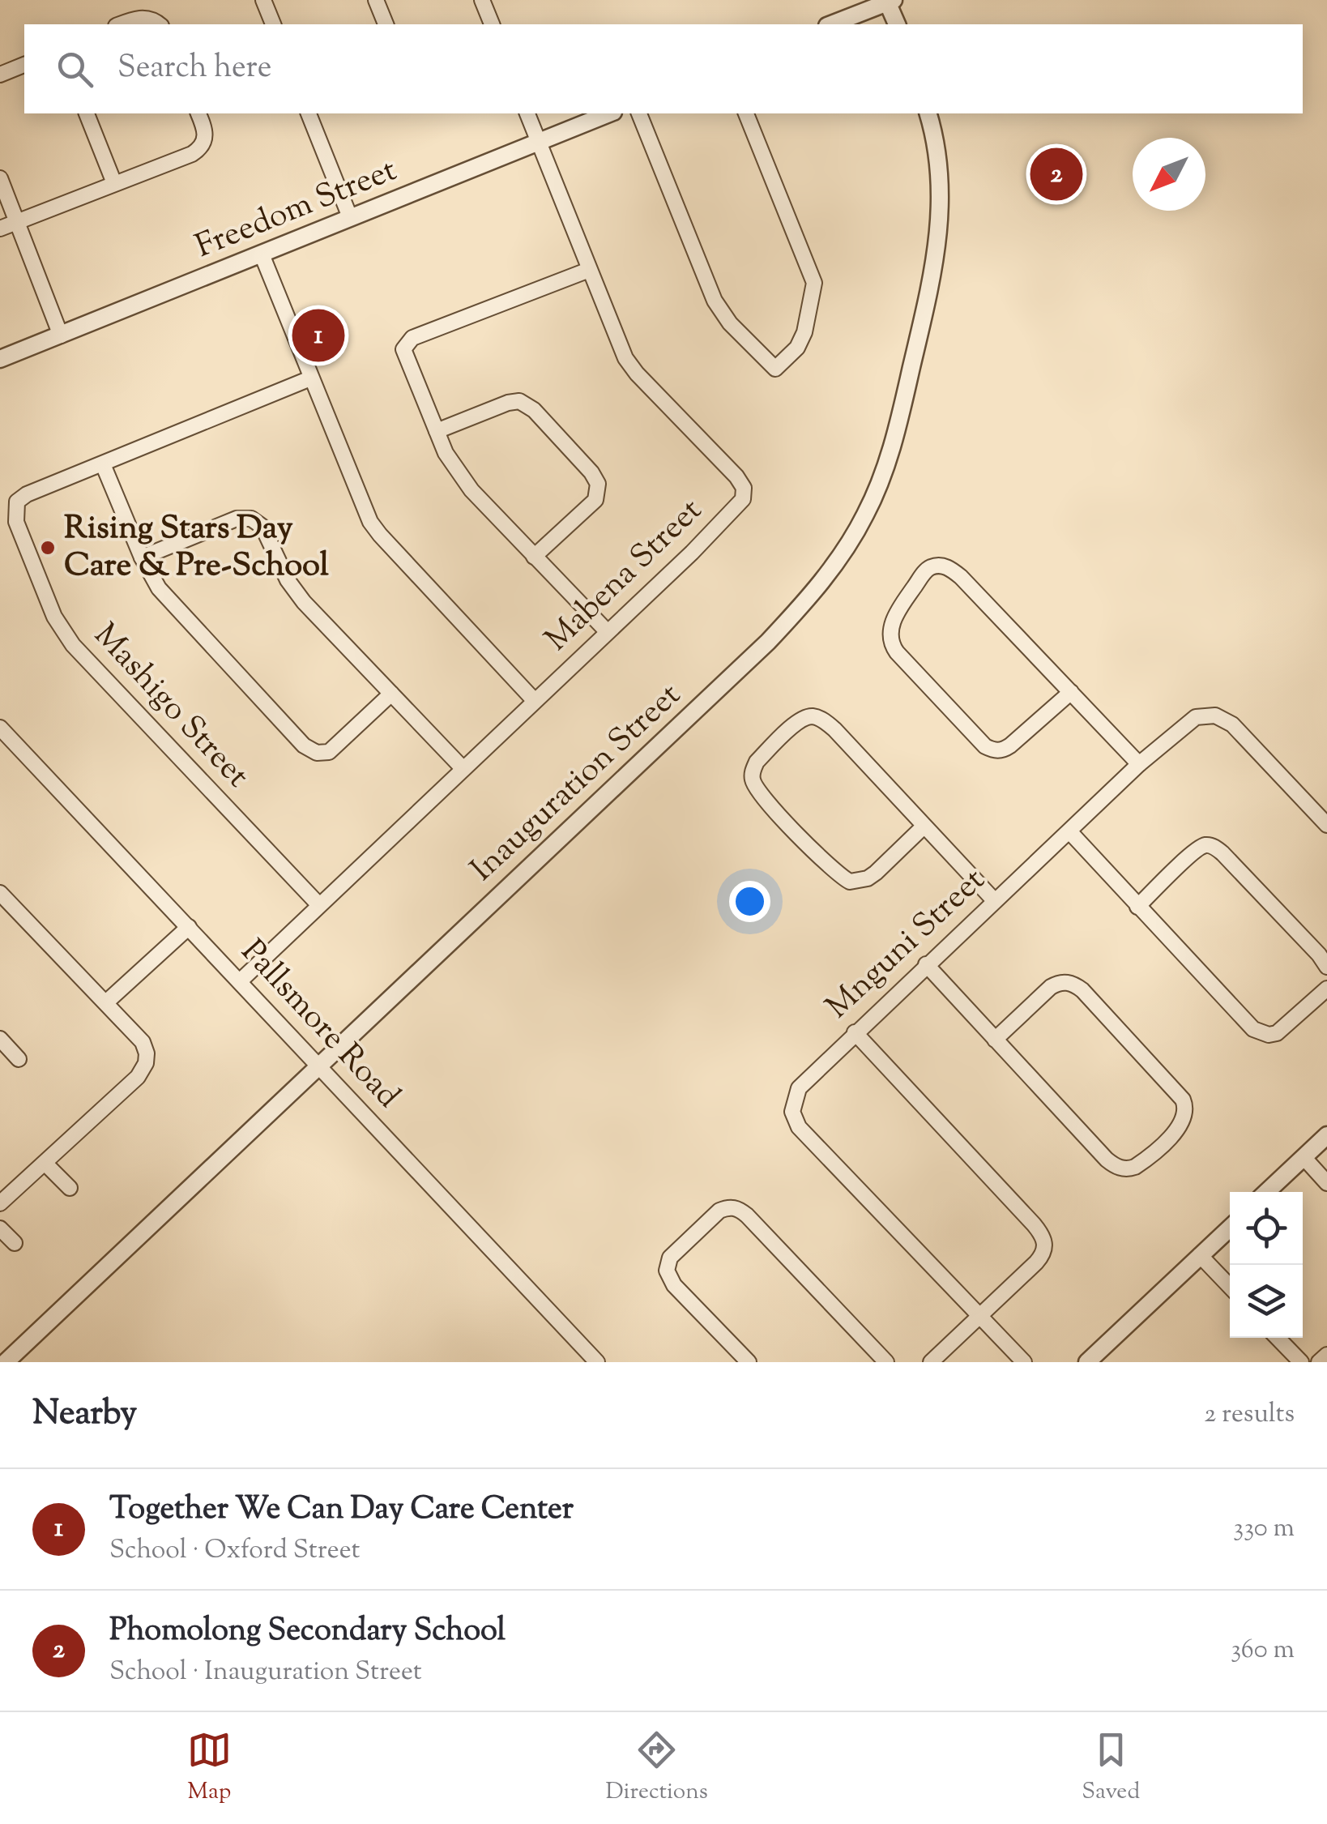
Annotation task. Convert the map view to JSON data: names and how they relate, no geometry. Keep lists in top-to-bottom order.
{
  "streets": {
    "street": [
      "Freedom Street",
      "Mabena Street",
      "Mashigo Street",
      "Inauguration Street",
      "Mnguni Street",
      "Pallsmore Road"
    ]
  },
  "crossings": [
    ["Freedom Street", "Mabena Street"],
    ["Mabena Street", "Mashigo Street"],
    ["Mabena Street", "Pallsmore Road"],
    ["Inauguration Street", "Pallsmore Road"]
  ],
  "places": ["Rising Stars Day Care & Pre-School"],
  "north": "bottom left",
  "page": {
    "search": "Search here",
    "pins": ["2", "1"],
    "heading": ["Nearby", "2 results"],
    "list": [
      {
        "mark": "1",
        "name": "Together We Can Day Care Center",
        "note": "School · Oxford Street",
        "value": "330 m"
      },
      {
        "mark": "2",
        "name": "Phomolong Secondary School",
        "note": "School · Inauguration Street",
        "value": "360 m"
      }
    ],
    "nav": ["Map", "Directions", "Saved"]
  }
}
